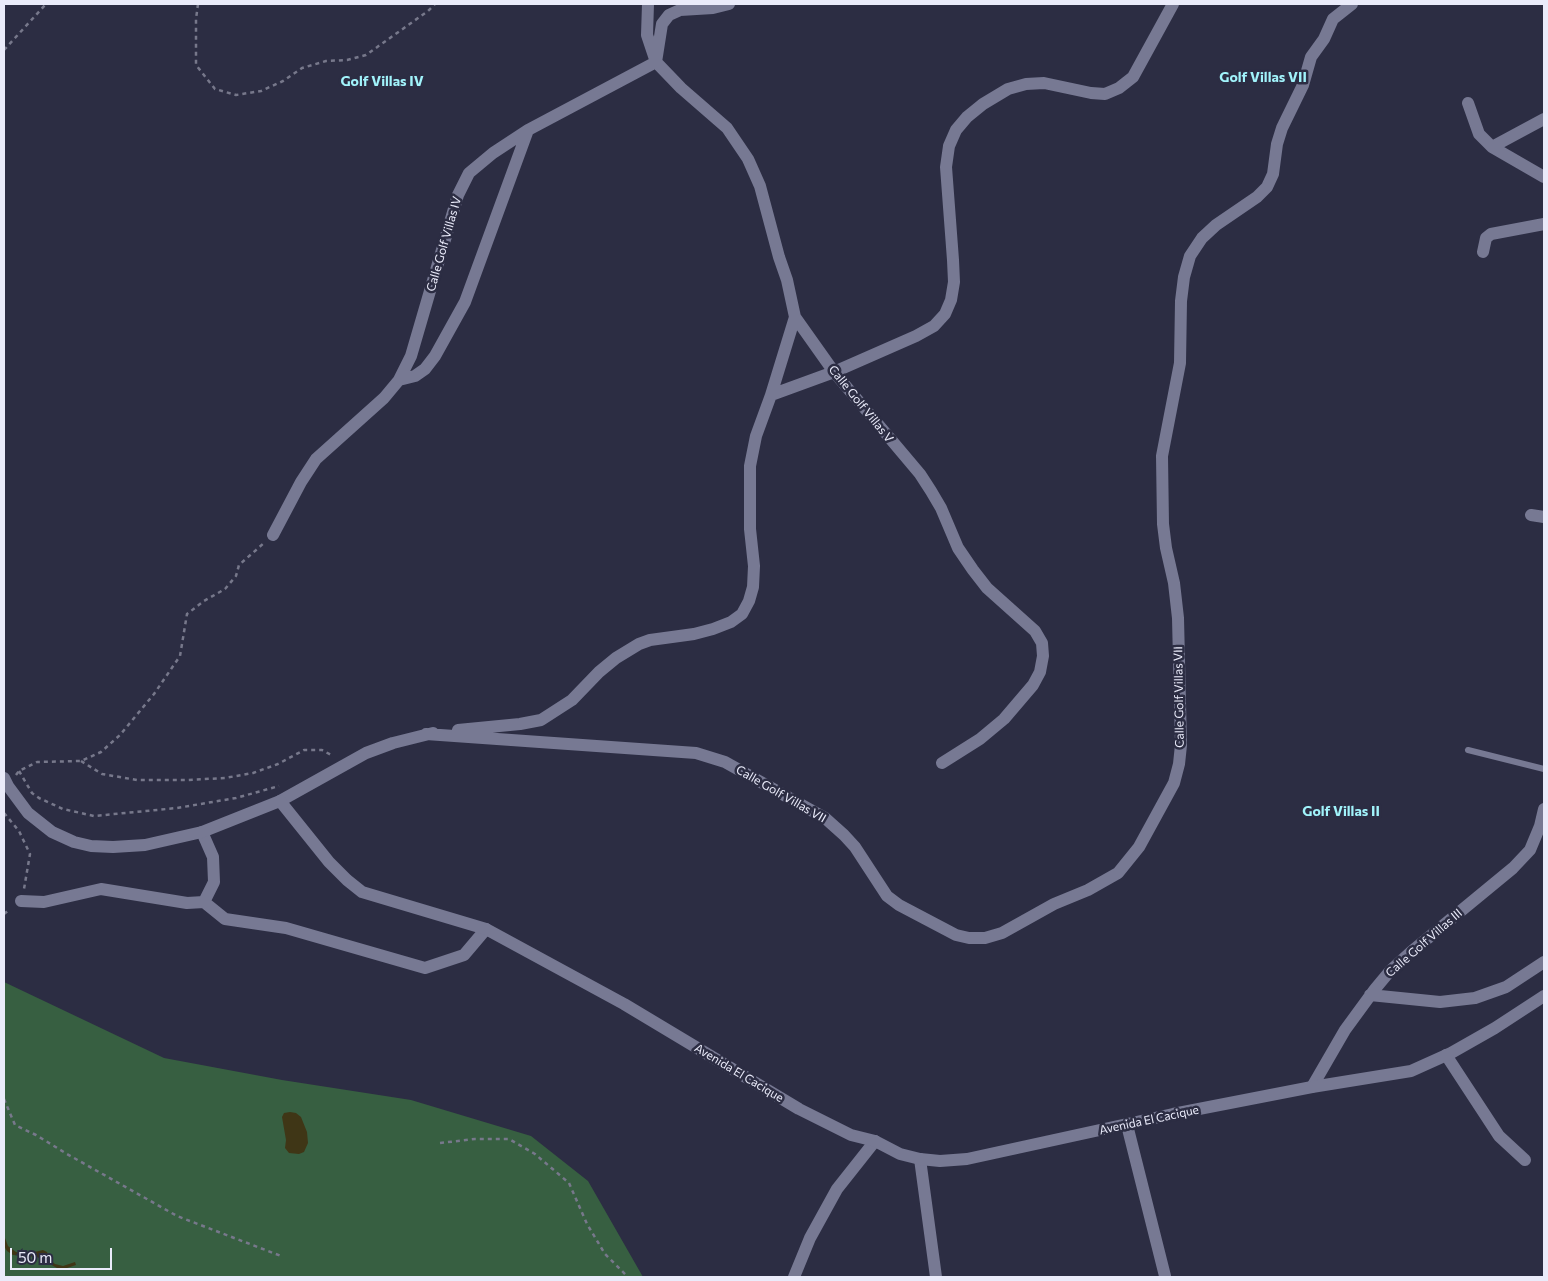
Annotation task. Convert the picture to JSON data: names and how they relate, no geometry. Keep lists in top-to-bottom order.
{
  "streets": {
    "street": [
      "Calle Golf Villas IV",
      "Calle Golf Villas V",
      "Calle Golf Villas VII",
      "Calle Golf Villas III",
      "Avenida El Cacique"
    ]
  },
  "crossings": [
    ["Calle Golf Villas IV", "Calle Golf Villas V"],
    ["Calle Golf Villas III", "Avenida El Cacique"]
  ],
  "districts": ["Golf Villas VII", "Golf Villas IV", "Golf Villas II"],
  "scale_bar": "50 m"
}
